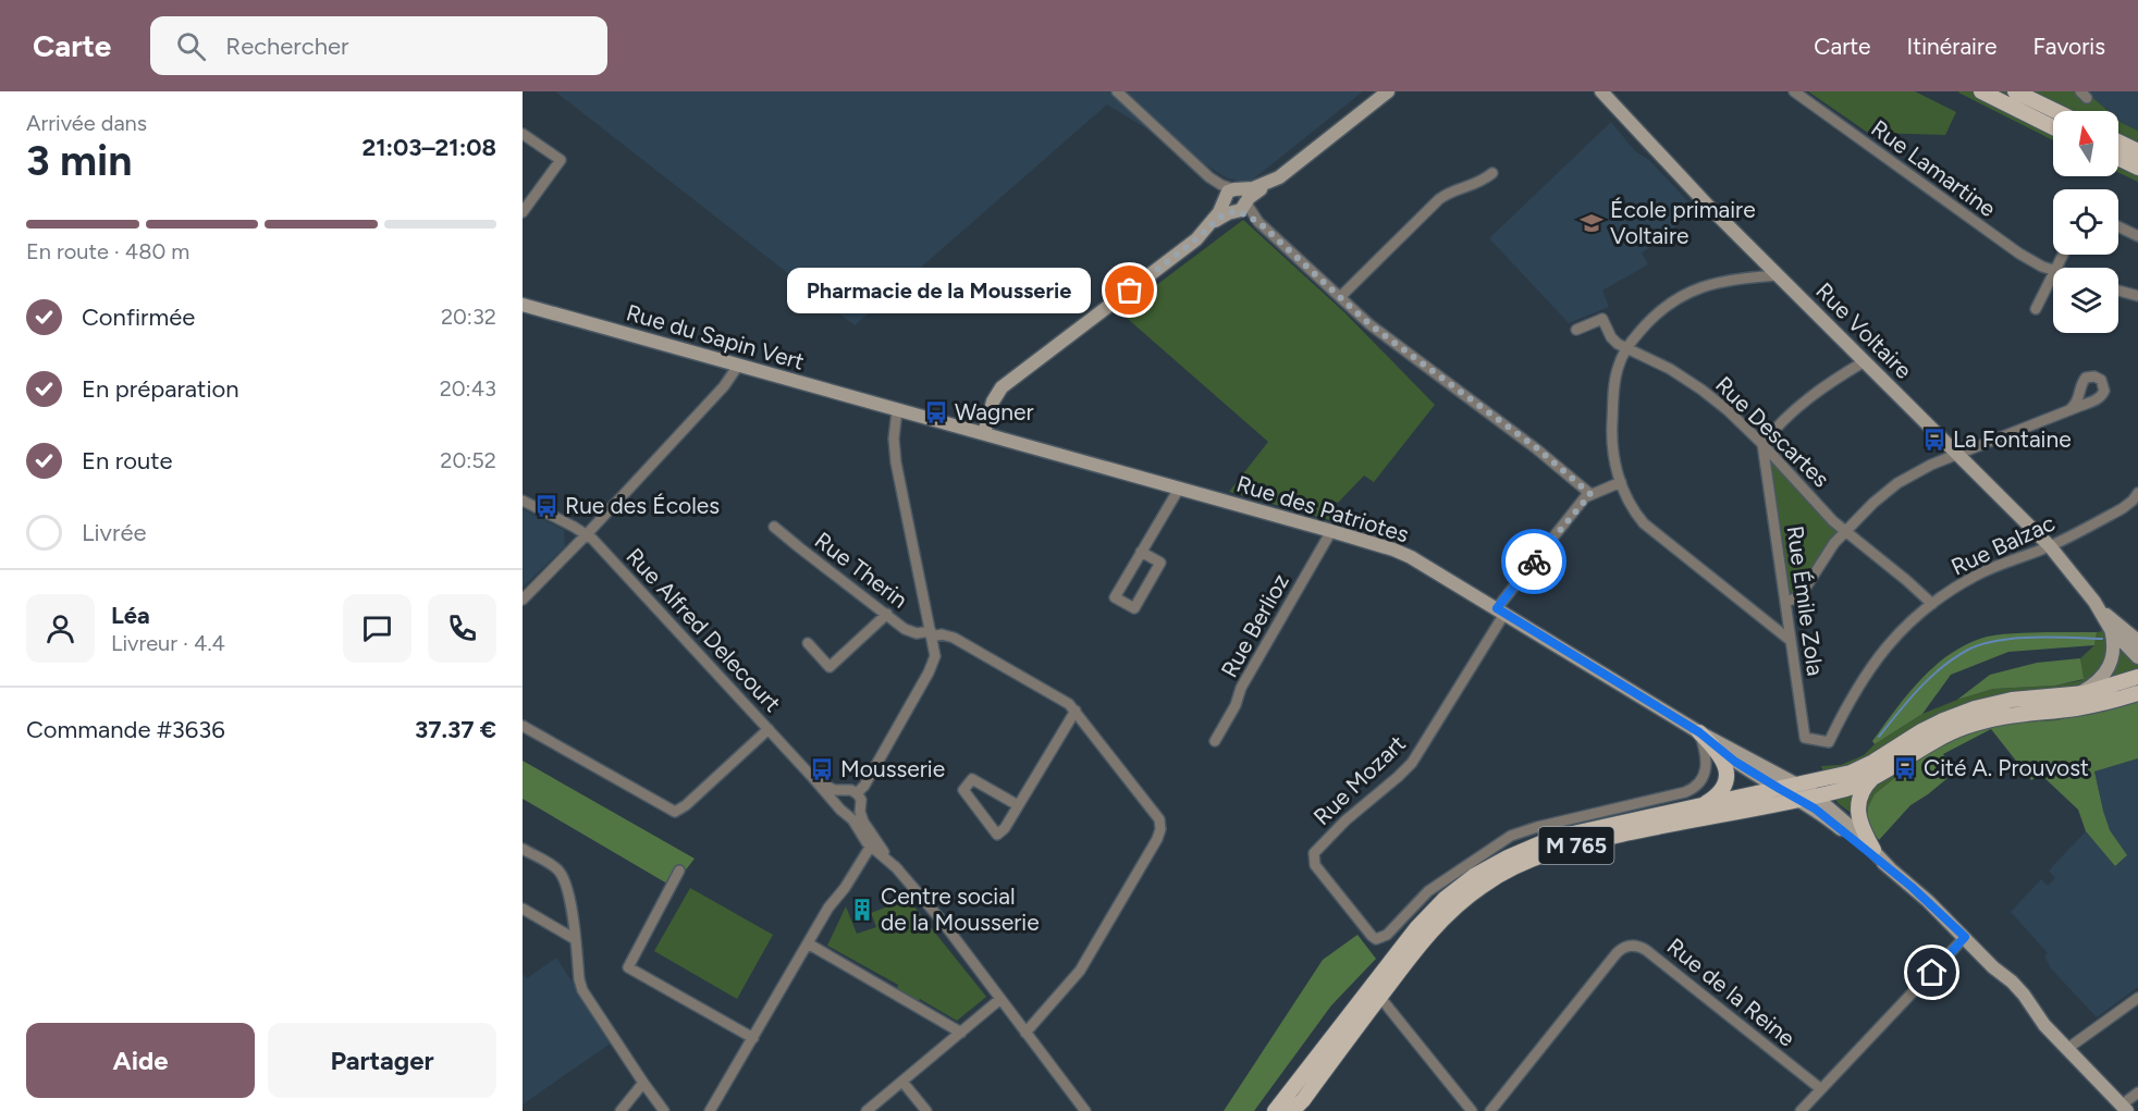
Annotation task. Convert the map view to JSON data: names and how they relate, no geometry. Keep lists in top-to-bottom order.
{
  "streets": {
    "main road": ["M 765"],
    "street": [
      "Rue Lamartine",
      "Rue Voltaire",
      "Rue du Sapin Vert",
      "Rue Descartes",
      "Rue des Patriotes",
      "Rue Balzac",
      "Rue Therin",
      "Rue Émile Zola",
      "Rue Berlioz",
      "Rue Alfred Delecourt",
      "Rue Mozart",
      "Rue de la Reine"
    ]
  },
  "crossings": [
    ["Rue Voltaire", "Rue Balzac"],
    ["Rue du Sapin Vert", "Rue des Patriotes"],
    ["Rue Descartes", "Rue Balzac"],
    ["Rue Descartes", "Rue Émile Zola"],
    ["Rue des Patriotes", "Rue Berlioz"],
    ["Rue des Patriotes", "Rue Mozart"],
    ["Rue des Patriotes", "M 765"],
    ["Rue Balzac", "Rue Émile Zola"],
    ["Rue Therin", "Rue Alfred Delecourt"]
  ],
  "places": {
    "school or university": ["École primaire Voltaire"],
    "other": ["Pharmacie de la Mousserie"],
    "bus stop": [
      "Wagner",
      "La Fontaine",
      "Rue des Écoles",
      "Cité A. Prouvost",
      "Mousserie"
    ],
    "building": ["Centre social de la Mousserie"]
  },
  "north": "top",
  "page": {
    "header": "Carte",
    "search": "Rechercher",
    "nav": ["Carte", "Itinéraire", "Favoris"],
    "heading": ["3 min", "Arrivée dans", "21:03–21:08"],
    "panel": [
      "Léa",
      "Livreur · 4.4",
      "Commande #3636",
      "37.37 €"
    ],
    "bar": "En route · 480 m",
    "bubble": "Pharmacie de la Mousserie",
    "list": [
      ["Confirmée", "20:32"],
      ["En préparation", "20:43"],
      ["En route", "20:52"],
      "Livrée"
    ],
    "buttons": ["Aide", "Partager"]
  }
}
